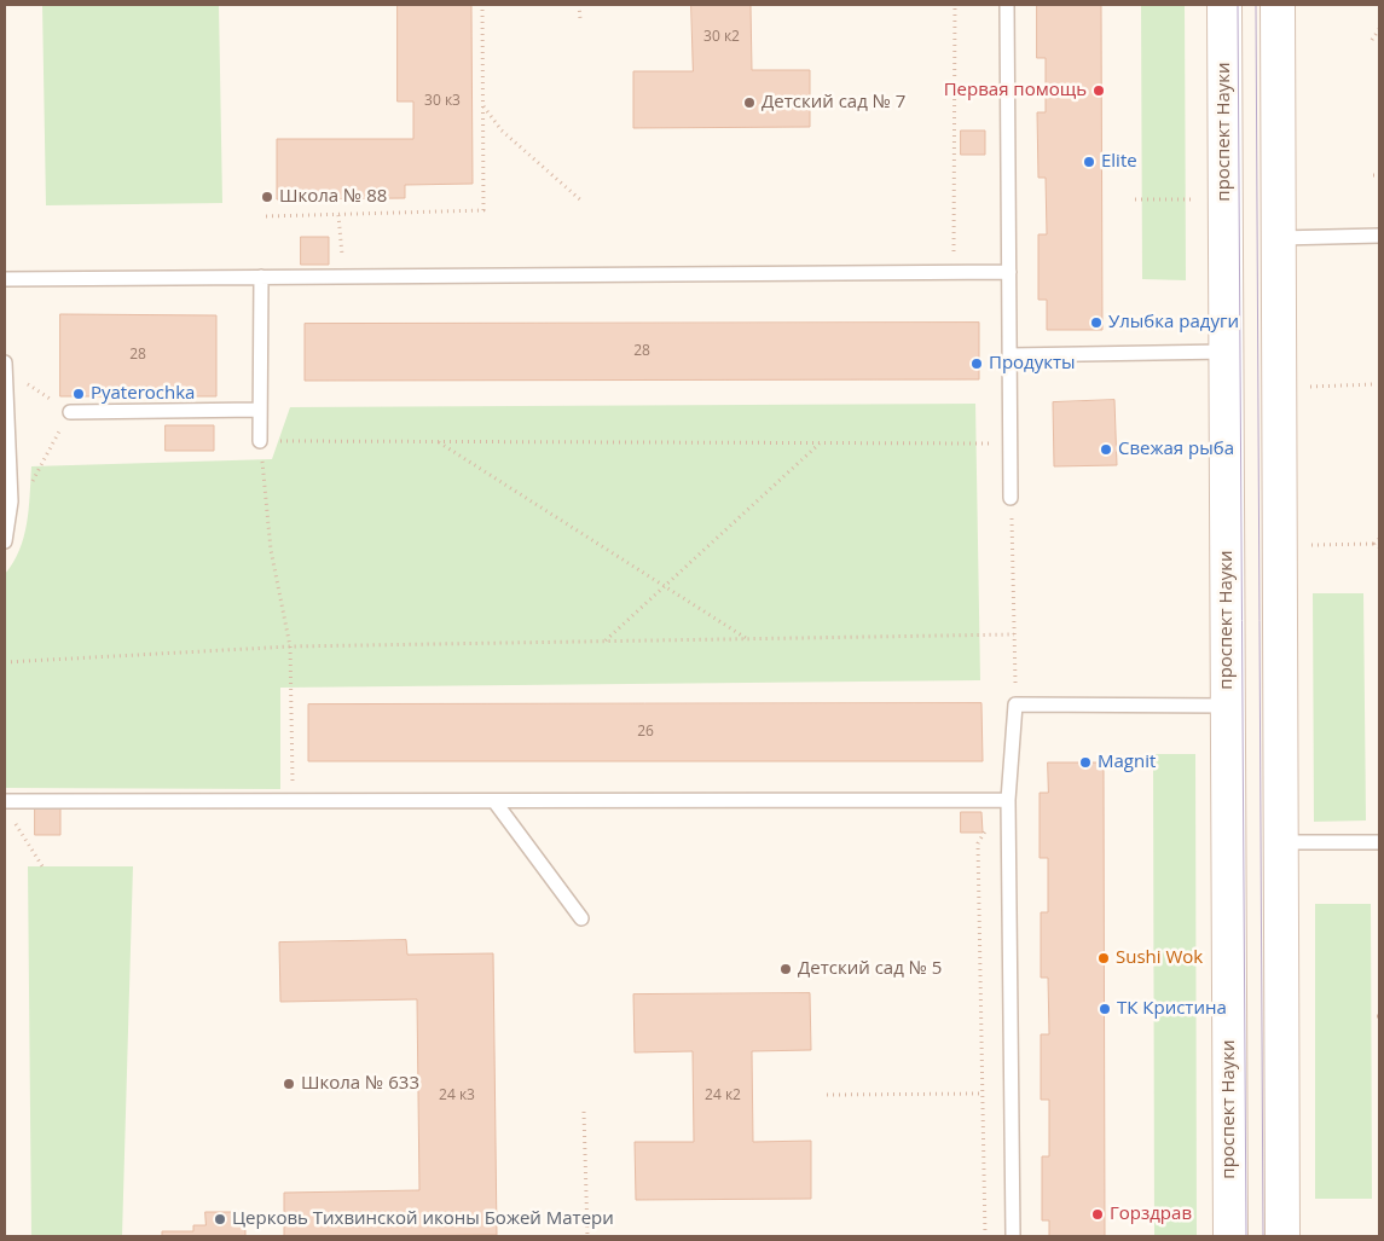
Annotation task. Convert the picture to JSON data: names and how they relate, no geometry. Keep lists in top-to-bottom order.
{
  "streets": {
    "main road": ["проспект Науки"]
  },
  "places": [
    "Первая помощь",
    "Детский сад № 7",
    "Elite",
    "Школа № 88",
    "Улыбка радуги",
    "Продукты",
    "Pyaterochka",
    "Свежая рыба",
    "Magnit",
    "Sushi Wok",
    "Детский сад № 5",
    "ТК Кристина",
    "Школа № 633",
    "Горздрав",
    "Церковь Тихвинской иконы Божей Матери"
  ],
  "house_numbers": [
    "30 к2",
    "30 к3",
    "28",
    "28",
    "26",
    "24 к3",
    "24 к2"
  ]
}
